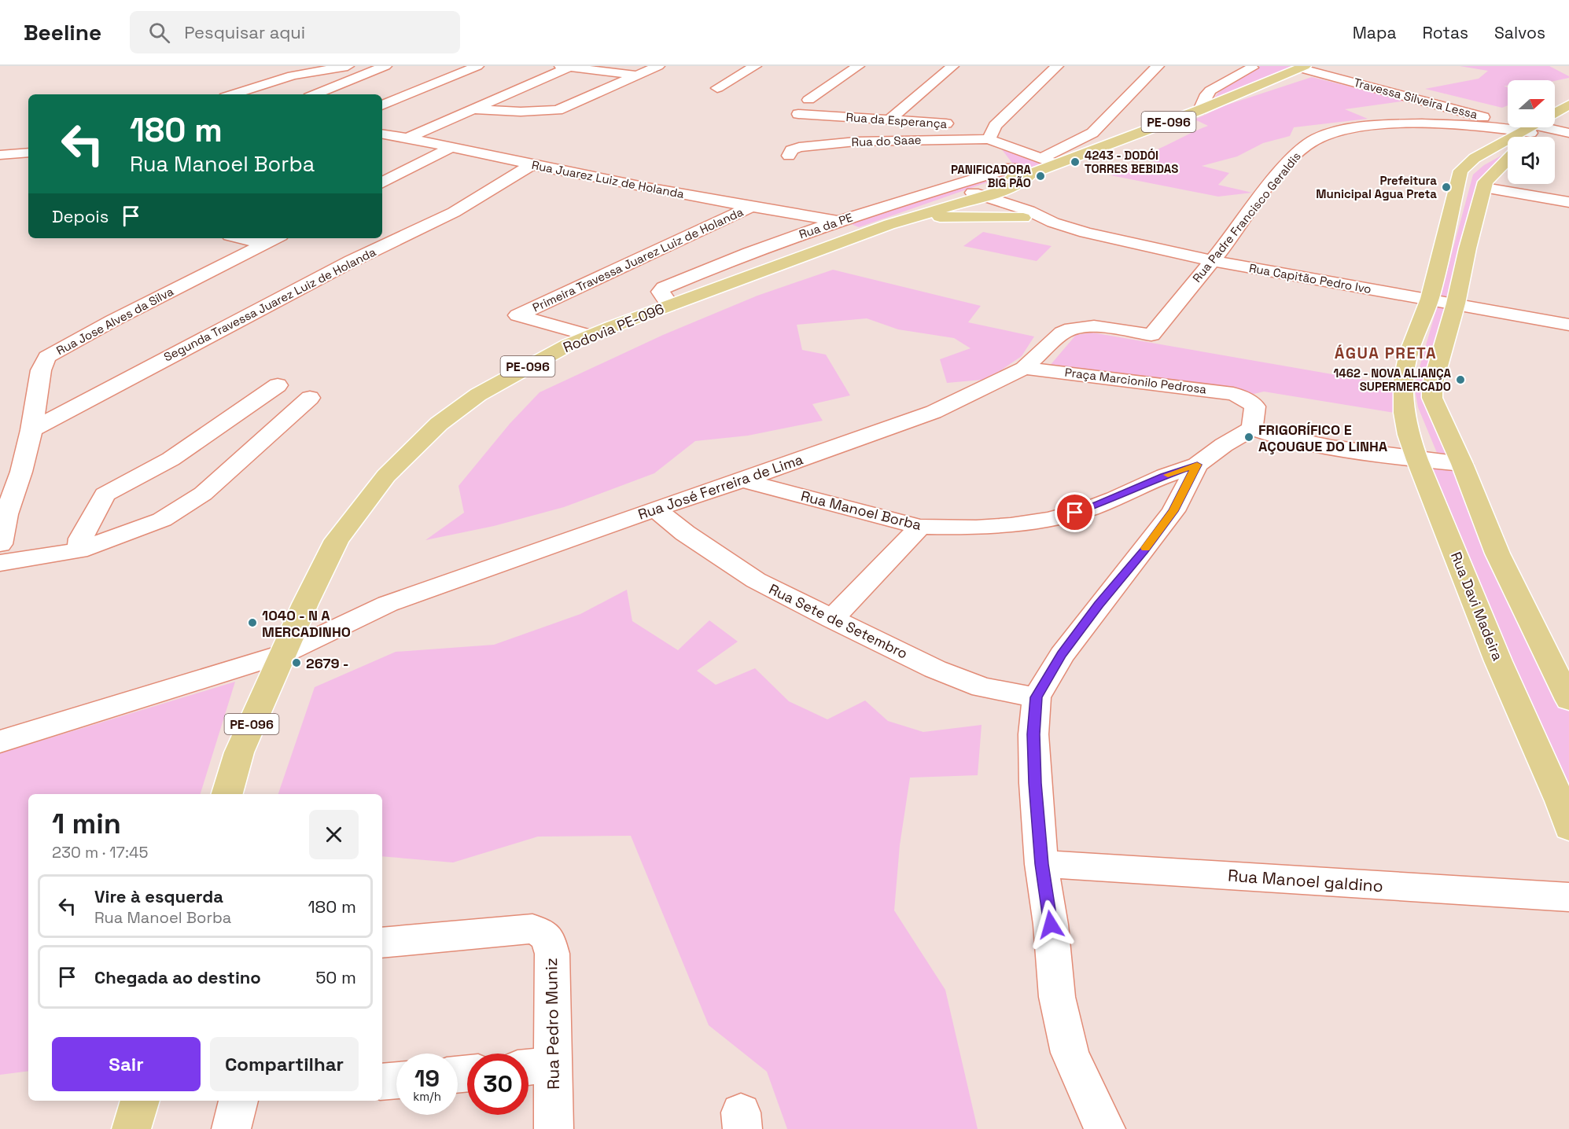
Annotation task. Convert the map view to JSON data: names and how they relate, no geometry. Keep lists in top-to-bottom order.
{
  "streets": {
    "main road": ["PE-096", "Rodovia PE-096", "Rua Davi Madeira"],
    "street": [
      "Travessa Silveira Lessa",
      "Rua da Esperança",
      "Rua do Saae",
      "Rua Juarez Luiz de Holanda",
      "Rua Padre Francisco Geraldis",
      "Rua da PE",
      "Primeira Travessa Juarez Luiz de Holanda",
      "Rua Capitão Pedro Ivo",
      "Segunda Travessa Juarez Luiz de Holanda",
      "Rua Jose Alves da Silva",
      "Praça Marcionilo Pedrosa",
      "Rua José Ferreira de Lima",
      "Rua Manoel Borba",
      "Rua Sete de Setembro",
      "Rua Manoel galdino",
      "Rua Pedro Muniz"
    ]
  },
  "crossings": [
    ["Travessa Silveira Lessa", "PE-096"],
    ["Travessa Silveira Lessa", "Rua Padre Francisco Geraldis"],
    ["Travessa Silveira Lessa", "Rua Davi Madeira"],
    ["PE-096", "Rua Capitão Pedro Ivo"],
    ["PE-096", "Rodovia PE-096"],
    ["Rua Juarez Luiz de Holanda", "Rua da PE"],
    ["Rua Juarez Luiz de Holanda", "Primeira Travessa Juarez Luiz de Holanda"],
    ["Rua Juarez Luiz de Holanda", "Segunda Travessa Juarez Luiz de Holanda"],
    ["Rua Padre Francisco Geraldis", "Rua Capitão Pedro Ivo"],
    ["Rua Padre Francisco Geraldis", "Rua José Ferreira de Lima"],
    ["Rua Padre Francisco Geraldis", "Rua Davi Madeira"],
    ["Rua da PE", "Rodovia PE-096"],
    ["Primeira Travessa Juarez Luiz de Holanda", "Rodovia PE-096"],
    ["Rua Capitão Pedro Ivo", "Rua Davi Madeira"],
    ["Segunda Travessa Juarez Luiz de Holanda", "Rua Jose Alves da Silva"],
    ["Rodovia PE-096", "Rua José Ferreira de Lima"],
    ["Praça Marcionilo Pedrosa", "Rua José Ferreira de Lima"],
    ["Rua José Ferreira de Lima", "Rua Manoel Borba"],
    ["Rua José Ferreira de Lima", "Rua Sete de Setembro"]
  ],
  "districts": ["ÁGUA PRETA"],
  "places": [
    "4243 - DODÓI TORRES BEBIDAS",
    "PANIFICADORA BIG PÃO",
    "Prefeitura Municipal Agua Preta",
    "1462 - NOVA ALIANÇA SUPERMERCADO",
    "FRIGORÍFICO E AÇOUGUE DO LINHA",
    "1040 - N A MERCADINHO",
    "2679 -"
  ],
  "north": "right",
  "page": {
    "header": "Beeline",
    "search": "Pesquisar aqui",
    "nav": ["Mapa", "Rotas", "Salvos"],
    "turn": ["180 m", "Rua Manoel Borba"],
    "then": "Depois",
    "heading": ["1 min", "230 m · 17:45"],
    "list": [
      {
        "name": "Vire à esquerda",
        "note": "Rua Manoel Borba",
        "value": "180 m"
      },
      {
        "name": "Chegada ao destino",
        "value": "50 m"
      }
    ],
    "buttons": ["Sair", "Compartilhar"],
    "speed": "19 km/h",
    "limit": "30"
  }
}
